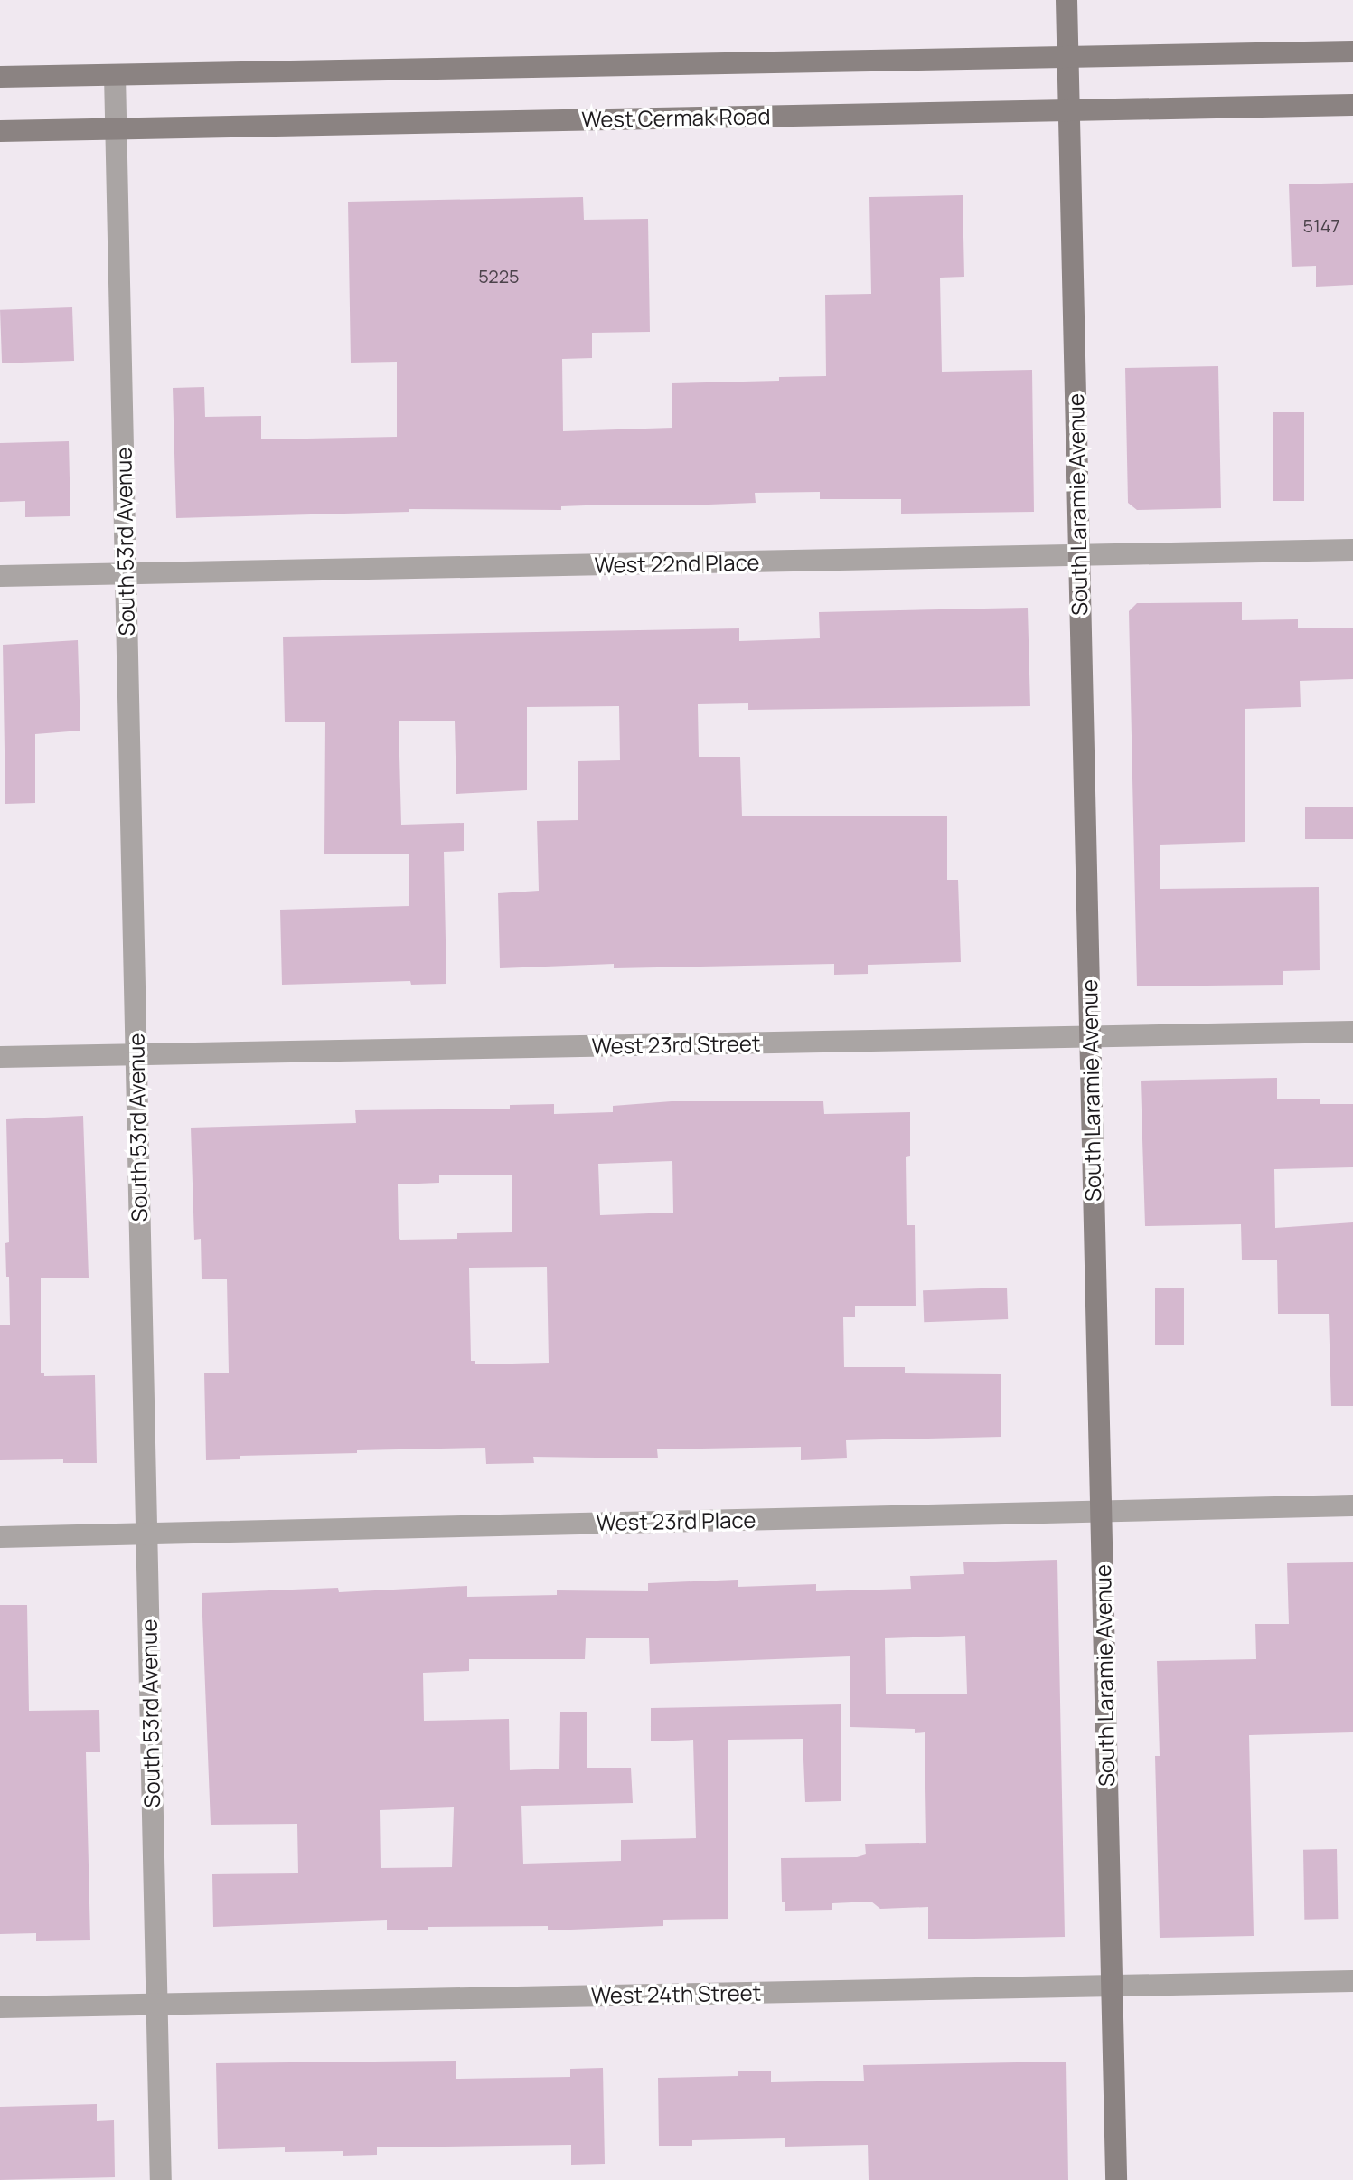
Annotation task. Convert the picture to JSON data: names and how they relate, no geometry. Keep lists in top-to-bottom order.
{
  "streets": {
    "main road": ["West Cermak Road", "South Laramie Avenue"],
    "street": [
      "South 53rd Avenue",
      "West 22nd Place",
      "West 23rd Street",
      "West 23rd Place",
      "West 24th Street"
    ]
  },
  "crossings": [
    ["West Cermak Road", "South Laramie Avenue"],
    ["West Cermak Road", "South 53rd Avenue"],
    ["South Laramie Avenue", "West 22nd Place"],
    ["South Laramie Avenue", "West 23rd Street"],
    ["South Laramie Avenue", "West 23rd Place"],
    ["South Laramie Avenue", "West 24th Street"],
    ["South 53rd Avenue", "West 22nd Place"],
    ["South 53rd Avenue", "West 23rd Street"],
    ["South 53rd Avenue", "West 23rd Place"],
    ["South 53rd Avenue", "West 24th Street"]
  ],
  "house_numbers": ["5147", "5225"]
}
